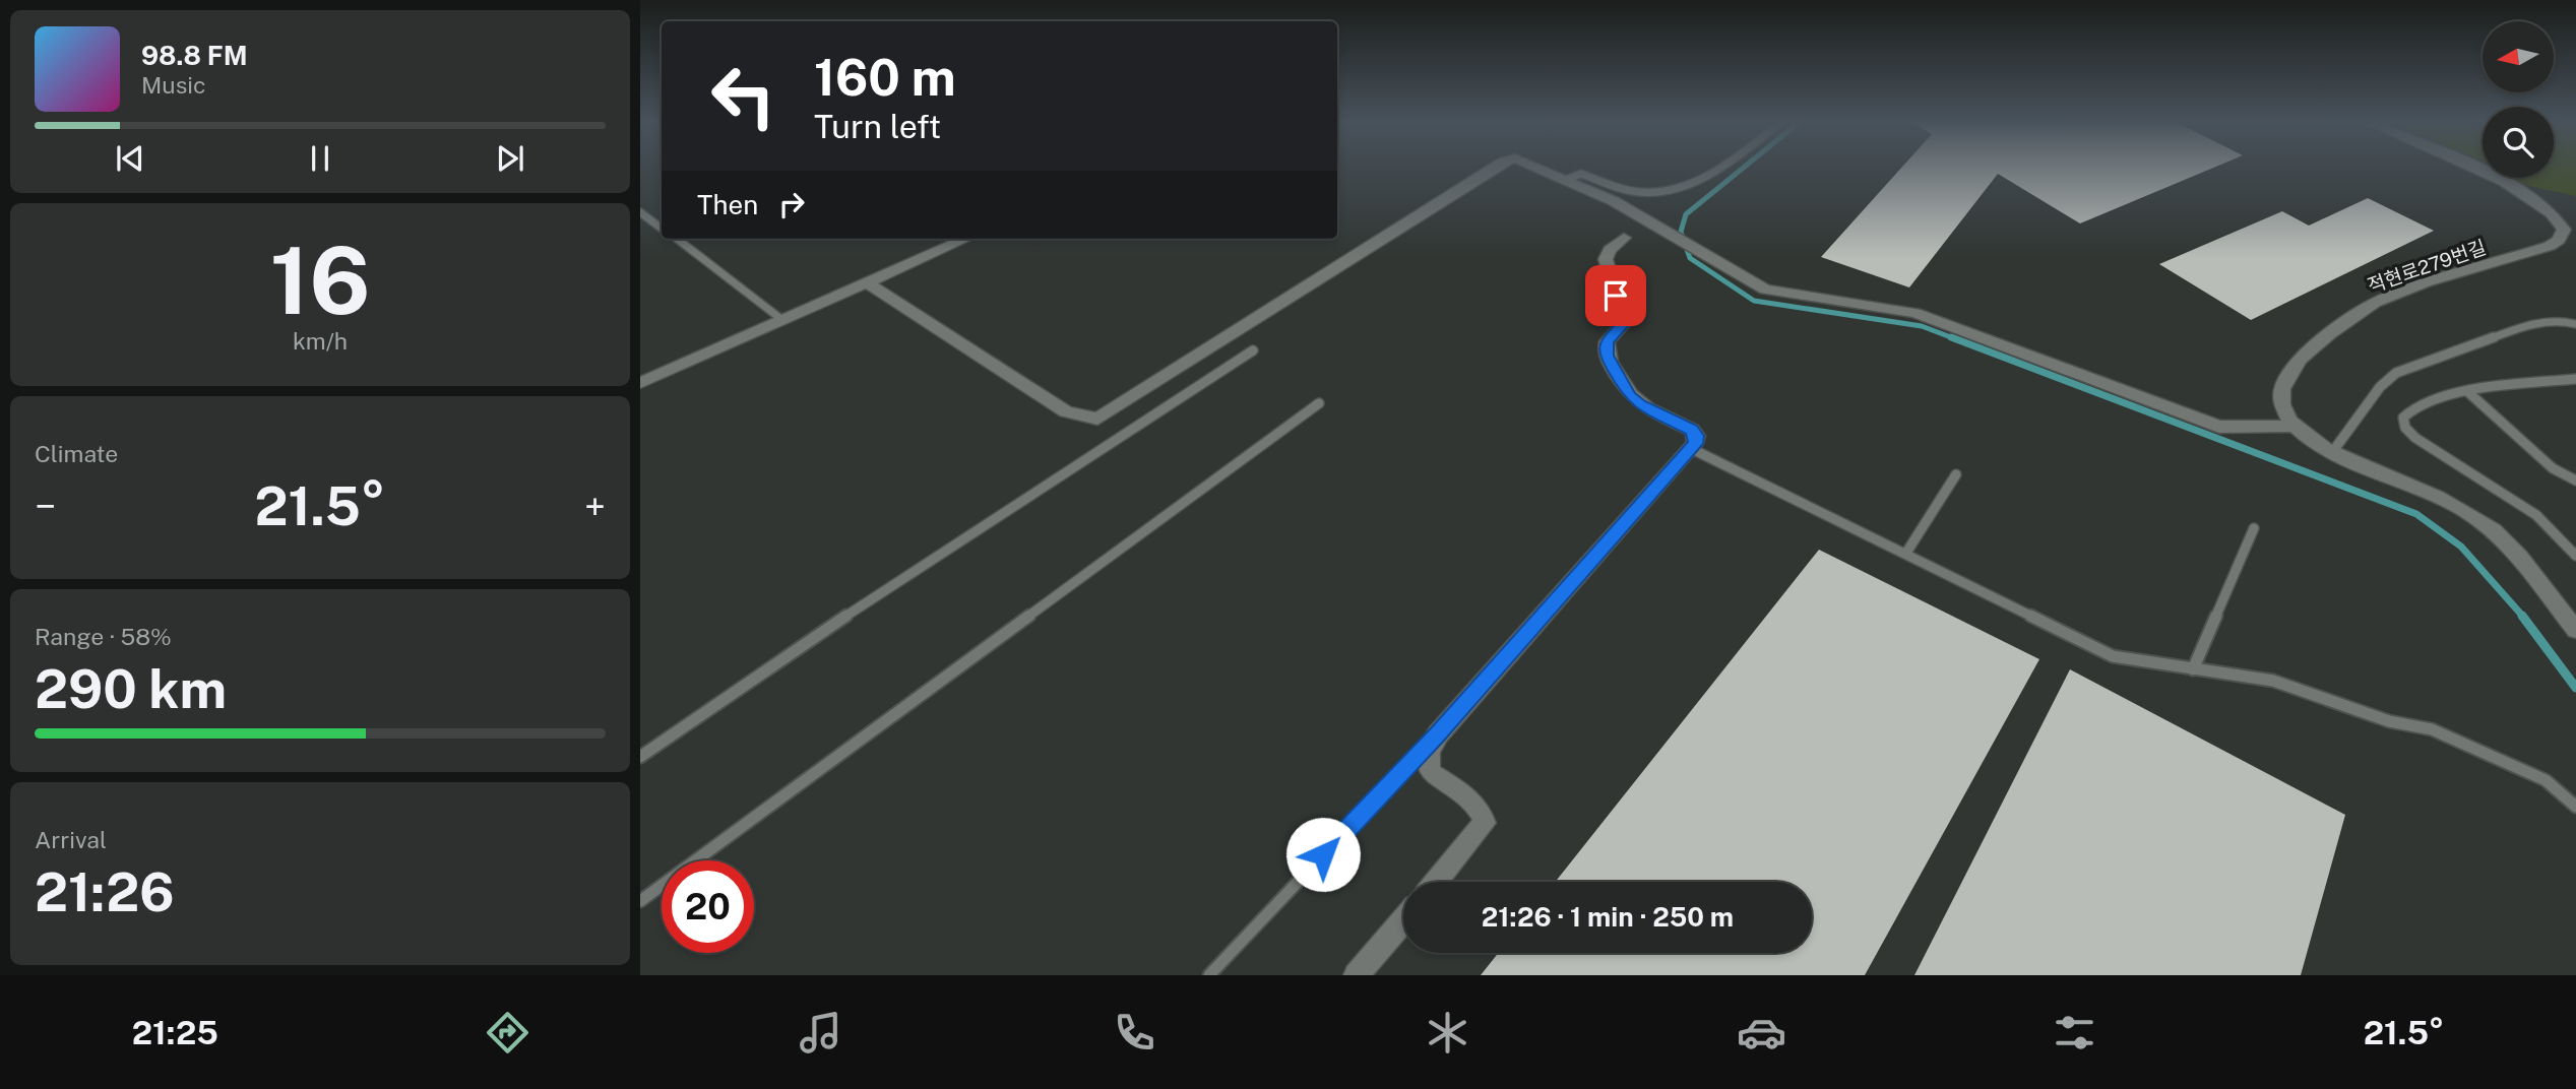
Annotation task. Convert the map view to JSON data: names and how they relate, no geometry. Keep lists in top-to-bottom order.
{
  "streets": {
    "street": ["적현로279번길"]
  },
  "north": "left",
  "page": {
    "turn": ["160 m", "Turn left"],
    "song": ["98.8 FM", "Music"],
    "then": "Then",
    "tile": [
      ["16", "km/h"],
      "Climate",
      ["Range · 58%", "290 km"],
      ["Arrival", "21:26"]
    ],
    "heat": ["−", "21.5°", "+"],
    "limit": "20",
    "trip": "21:26 · 1 min · 250 m",
    "tabs": ["21:25", "21.5°"]
  }
}
